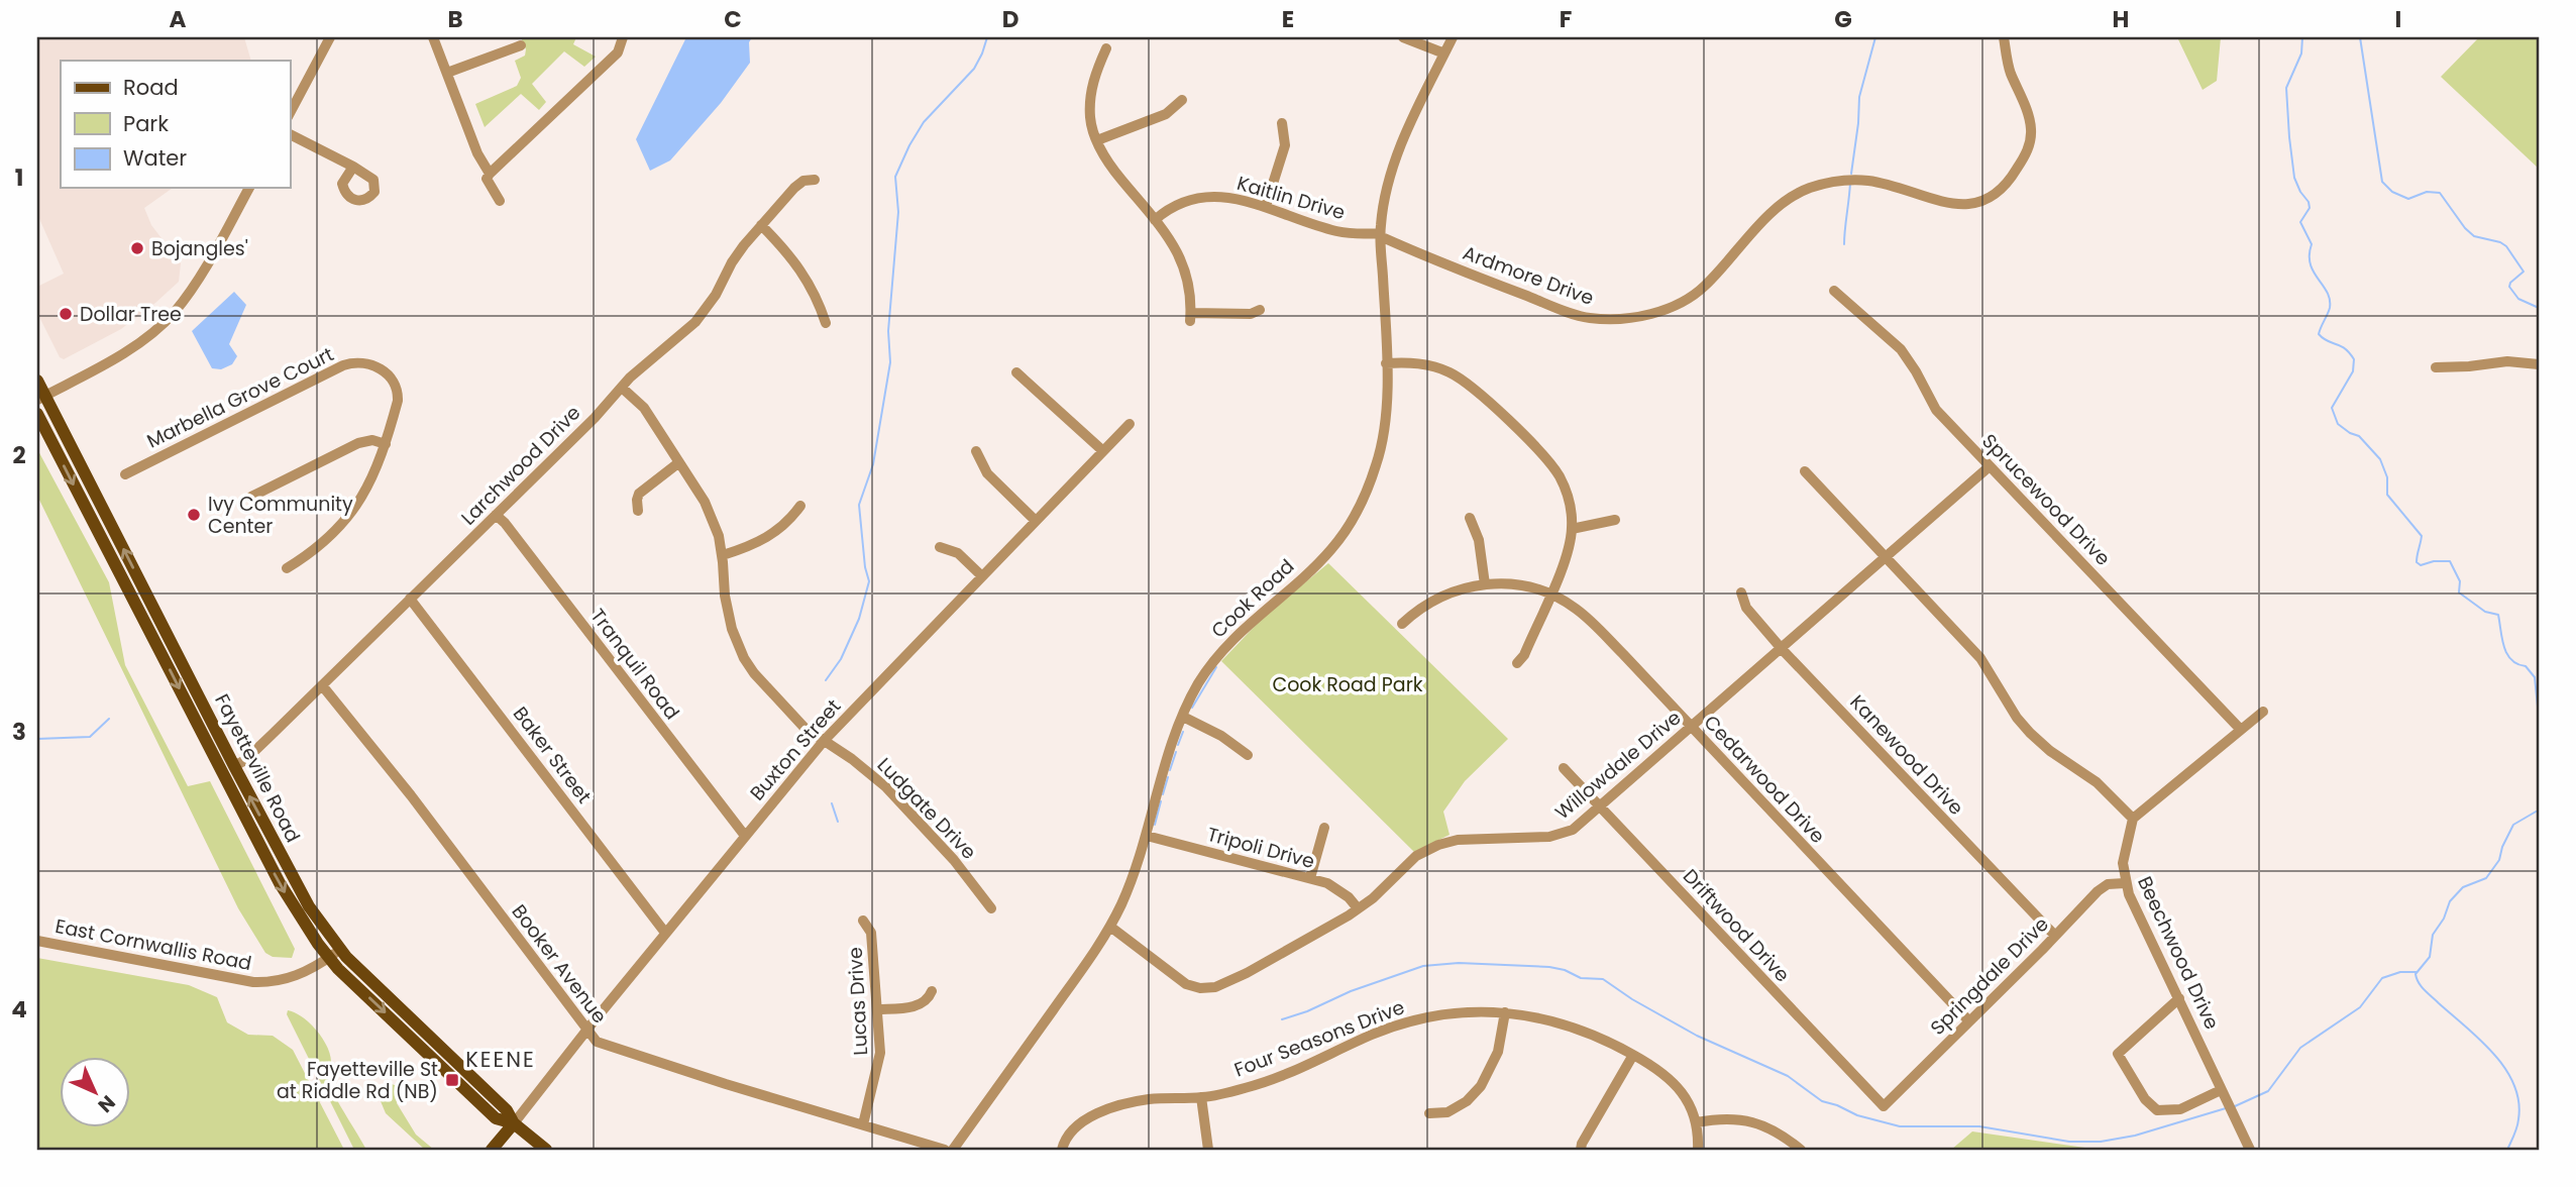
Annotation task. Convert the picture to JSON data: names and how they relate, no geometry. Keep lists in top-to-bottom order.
{
  "streets": {
    "main road": ["Fayetteville Road"],
    "street": [
      "Kaitlin Drive",
      "Ardmore Drive",
      "Marbella Grove Court",
      "Larchwood Drive",
      "Sprucewood Drive",
      "Cook Road",
      "Tranquil Road",
      "Buxton Street",
      "Baker Street",
      "Kanewood Drive",
      "Willowdale Drive",
      "Cedarwood Drive",
      "Ludgate Drive",
      "Tripoli Drive",
      "Driftwood Drive",
      "East Cornwallis Road",
      "Beechwood Drive",
      "Booker Avenue",
      "Springdale Drive",
      "Lucas Drive",
      "Four Seasons Drive"
    ]
  },
  "crossings": [
    ["Kaitlin Drive", "Ardmore Drive"],
    ["Kaitlin Drive", "Cook Road"],
    ["Ardmore Drive", "Cook Road"],
    ["Larchwood Drive", "Tranquil Road"],
    ["Larchwood Drive", "Baker Street"],
    ["Larchwood Drive", "Fayetteville Road"],
    ["Larchwood Drive", "Ludgate Drive"],
    ["Larchwood Drive", "Booker Avenue"],
    ["Sprucewood Drive", "Willowdale Drive"],
    ["Cook Road", "Willowdale Drive"],
    ["Cook Road", "Tripoli Drive"],
    ["Tranquil Road", "Buxton Street"],
    ["Buxton Street", "Baker Street"],
    ["Buxton Street", "Fayetteville Road"],
    ["Buxton Street", "Ludgate Drive"],
    ["Buxton Street", "Booker Avenue"],
    ["Kanewood Drive", "Willowdale Drive"],
    ["Kanewood Drive", "Springdale Drive"],
    ["Willowdale Drive", "Cedarwood Drive"],
    ["Willowdale Drive", "Tripoli Drive"],
    ["Willowdale Drive", "Driftwood Drive"],
    ["Fayetteville Road", "East Cornwallis Road"],
    ["Cedarwood Drive", "Springdale Drive"],
    ["Driftwood Drive", "Springdale Drive"],
    ["Beechwood Drive", "Springdale Drive"],
    ["Booker Avenue", "Lucas Drive"]
  ],
  "districts": ["KEENE"],
  "parks": ["Cook Road Park"],
  "places": {
    "other": ["Bojangles'", "Dollar Tree", "Ivy Community Center"],
    "transit": ["Fayetteville St at Riddle Rd (NB)"]
  },
  "legend": ["Road", "Park", "Water"],
  "north": "bottom right",
  "grid": {
    "columns": [
      "A",
      "B",
      "C",
      "D",
      "E",
      "F",
      "G",
      "H",
      "I"
    ],
    "rows": [
      "1",
      "2",
      "3",
      "4"
    ]
  }
}
